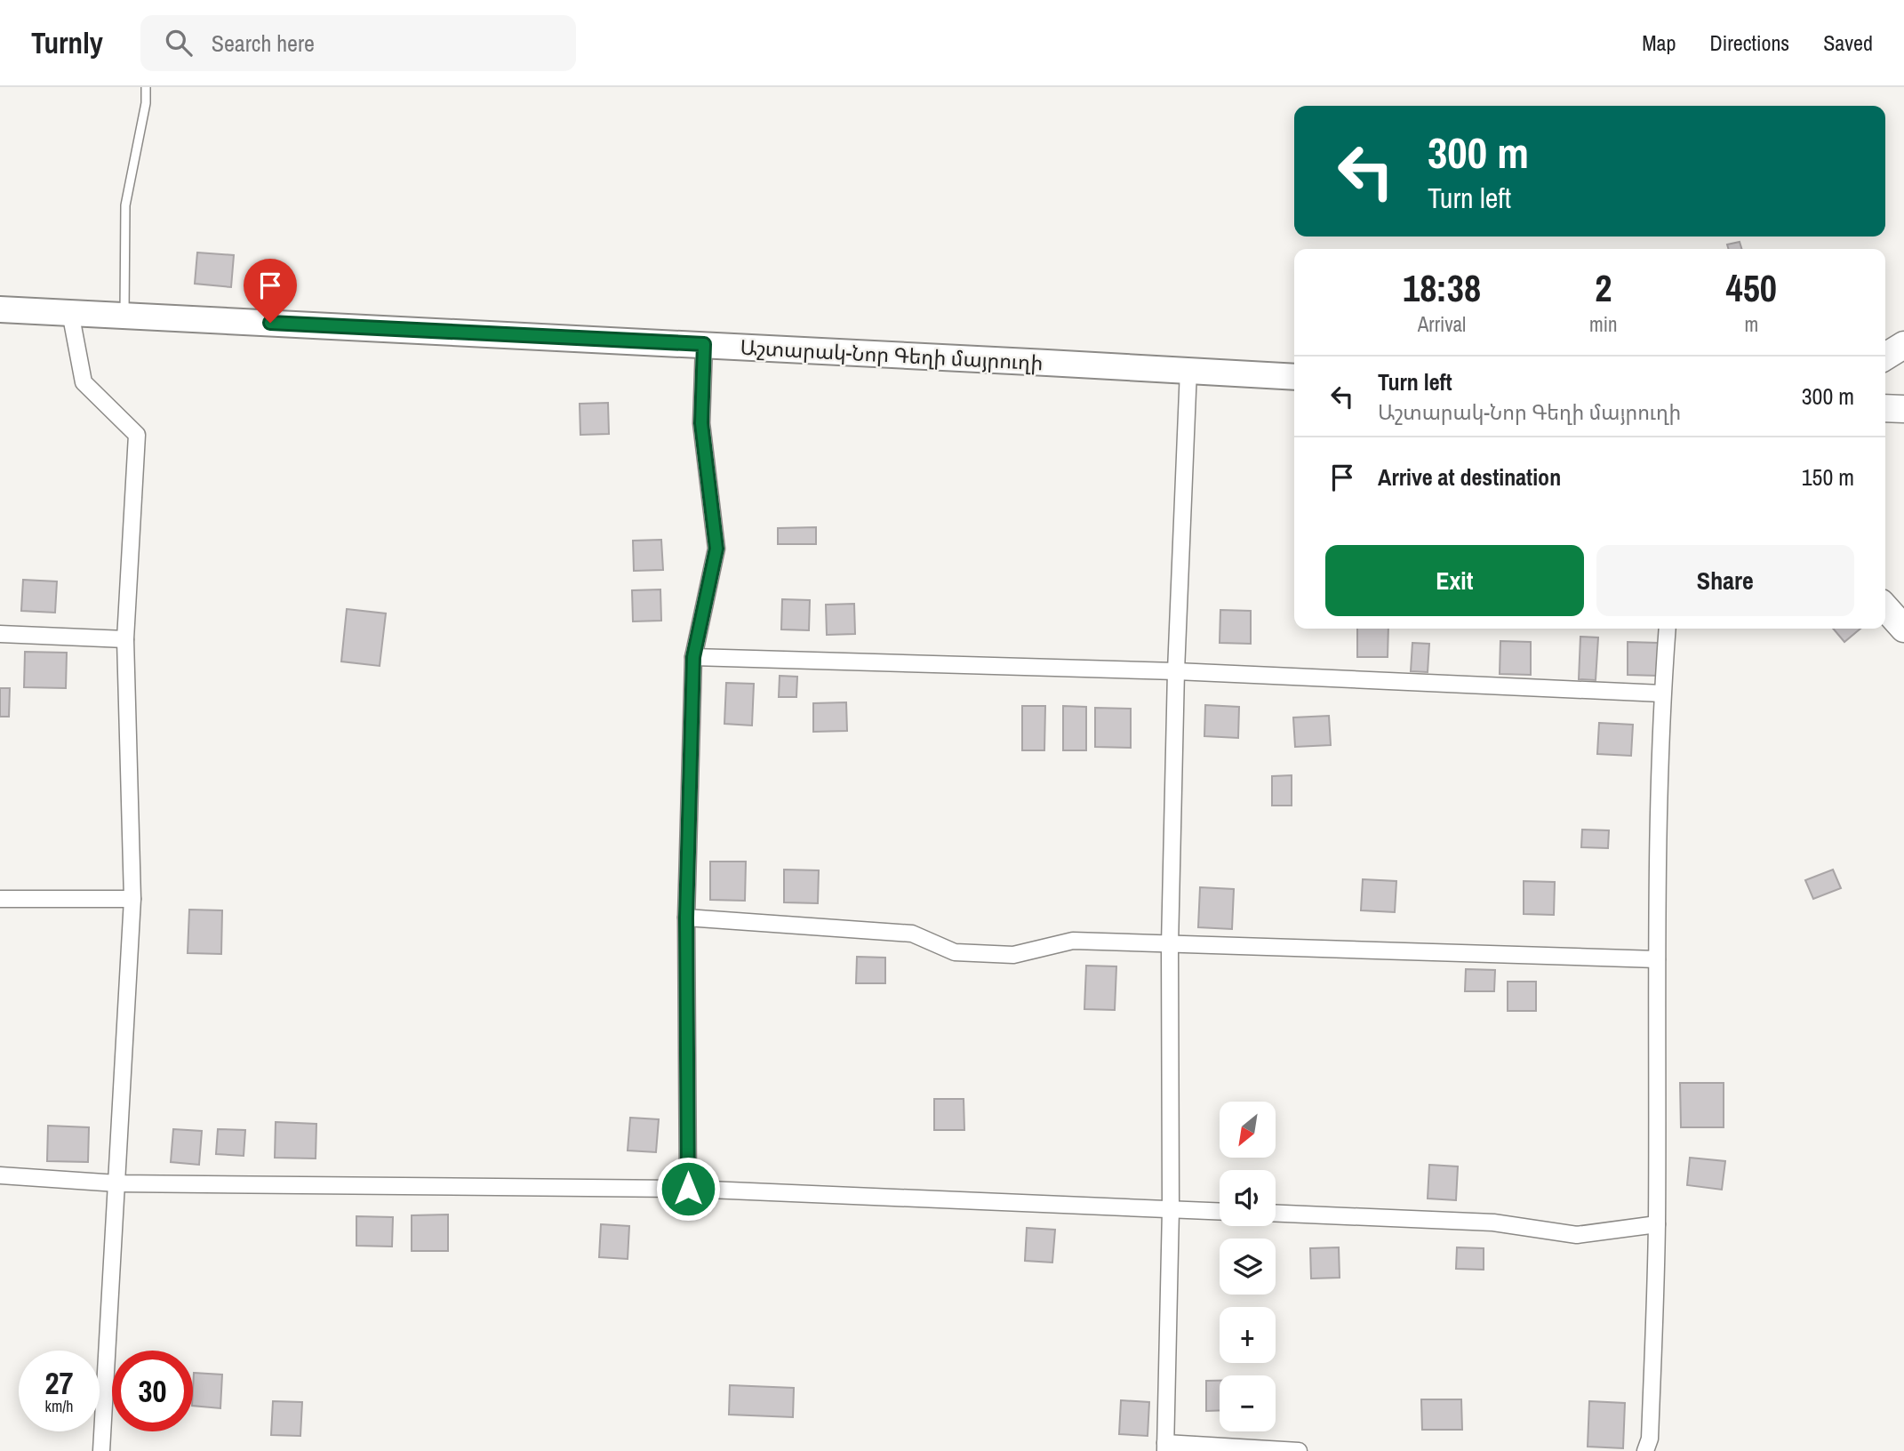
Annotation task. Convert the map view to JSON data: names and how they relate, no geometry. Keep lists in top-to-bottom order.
{
  "streets": {
    "main road": ["Աշտարակ-Նոր Գեղի մայրուղի"]
  },
  "north": "bottom left",
  "page": {
    "header": "Turnly",
    "search": "Search here",
    "nav": ["Map", "Directions", "Saved"],
    "turn": ["300 m", "Turn left"],
    "eta": [
      "18:38",
      "Arrival",
      "2",
      "min",
      "450",
      "m"
    ],
    "list": [
      {
        "name": "Turn left",
        "note": "Աշտարակ-Նոր Գեղի մայրուղի",
        "value": "300 m"
      },
      {
        "name": "Arrive at destination",
        "value": "150 m"
      }
    ],
    "buttons": ["Exit", "Share"],
    "map_buttons": ["+", "−"],
    "speed": "27 km/h",
    "limit": "30"
  }
}
